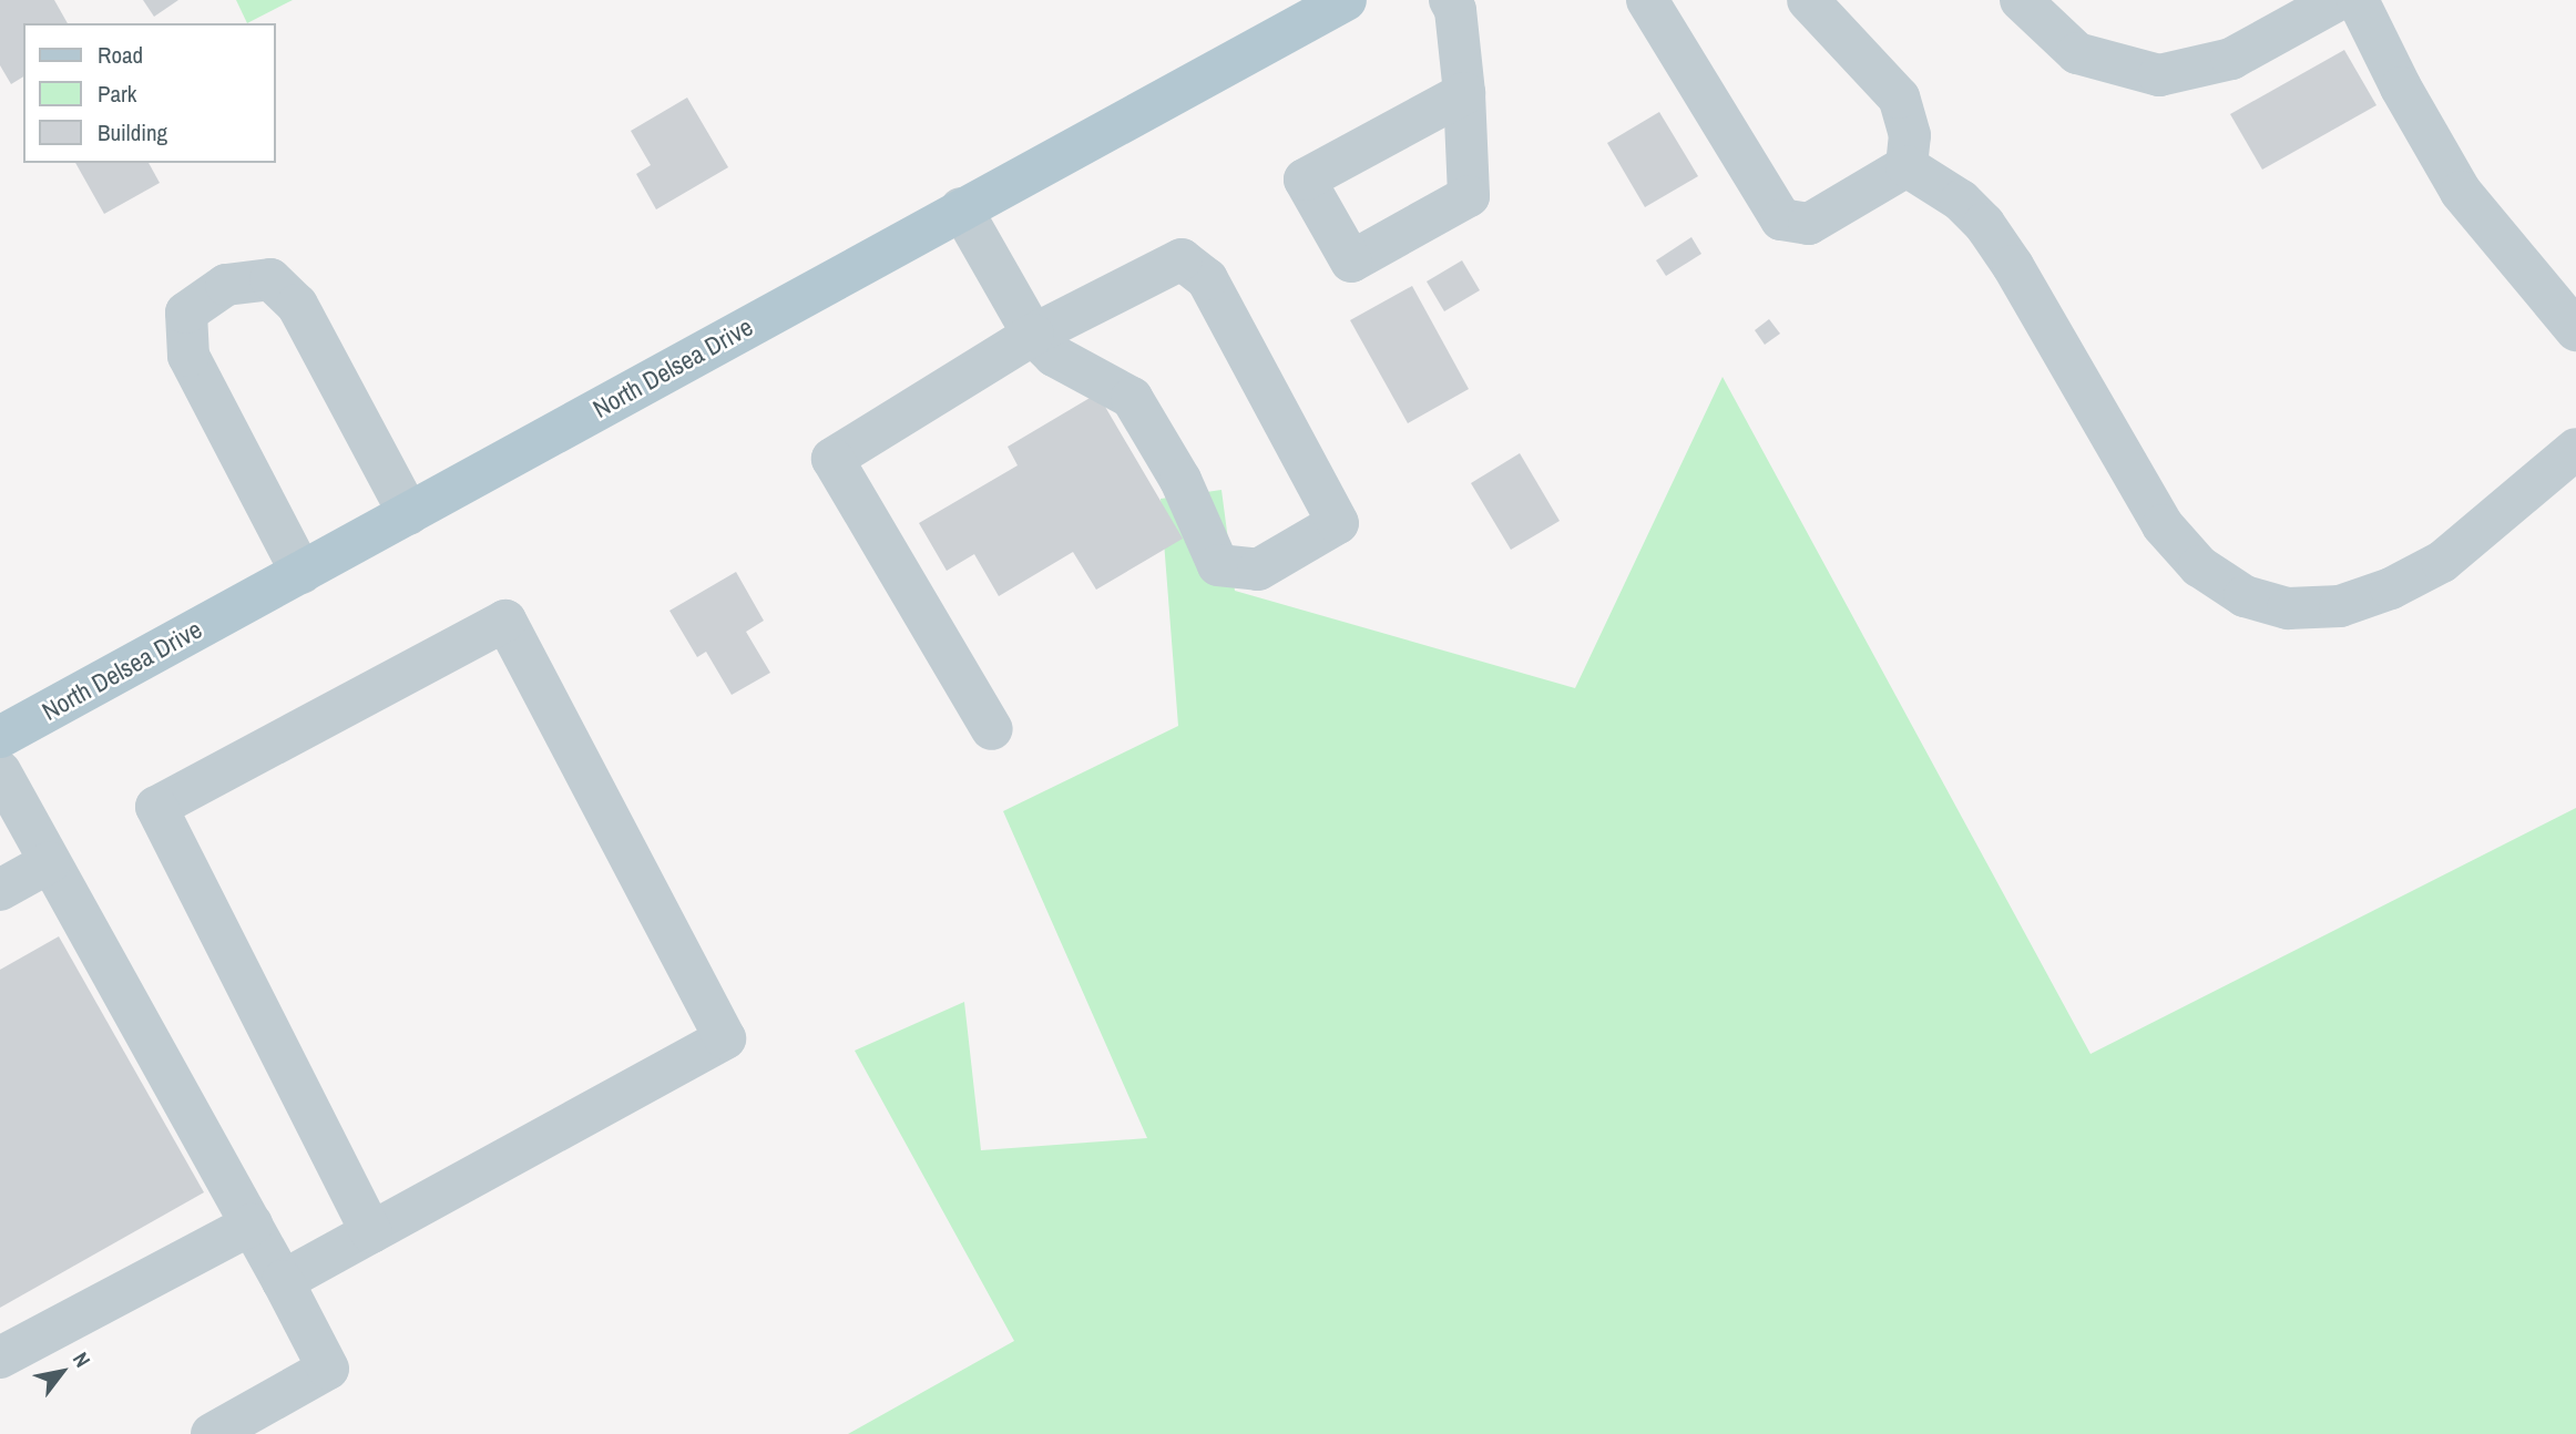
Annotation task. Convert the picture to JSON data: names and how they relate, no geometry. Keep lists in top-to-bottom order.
{
  "streets": {
    "main road": ["North Delsea Drive"]
  },
  "legend": ["Road", "Park", "Building"],
  "north": "top right"
}
